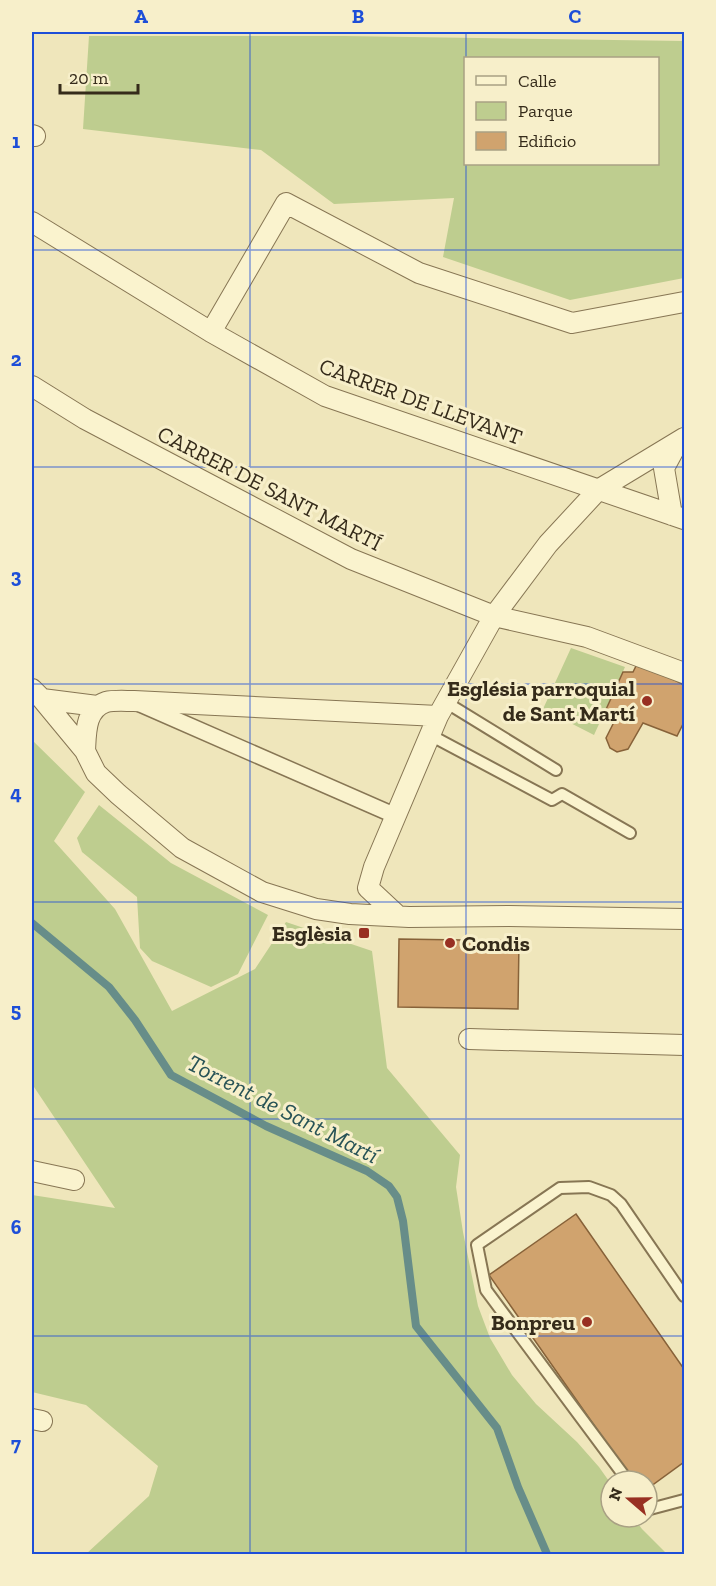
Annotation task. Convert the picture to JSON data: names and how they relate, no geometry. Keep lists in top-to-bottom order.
{
  "streets": {
    "street": ["CARRER DE LLEVANT", "CARRER DE SANT MARTÍ"]
  },
  "water": ["Torrent de Sant Martí"],
  "places": {
    "other": ["Església parroquial de Sant Martí", "Condis", "Bonpreu"],
    "transit": ["Esglèsia"]
  },
  "legend": ["Calle", "Parque", "Edificio"],
  "scale_bar": "20 m",
  "north": "left",
  "grid": {
    "columns": ["A", "B", "C"],
    "rows": [
      "1",
      "2",
      "3",
      "4",
      "5",
      "6",
      "7"
    ]
  }
}
